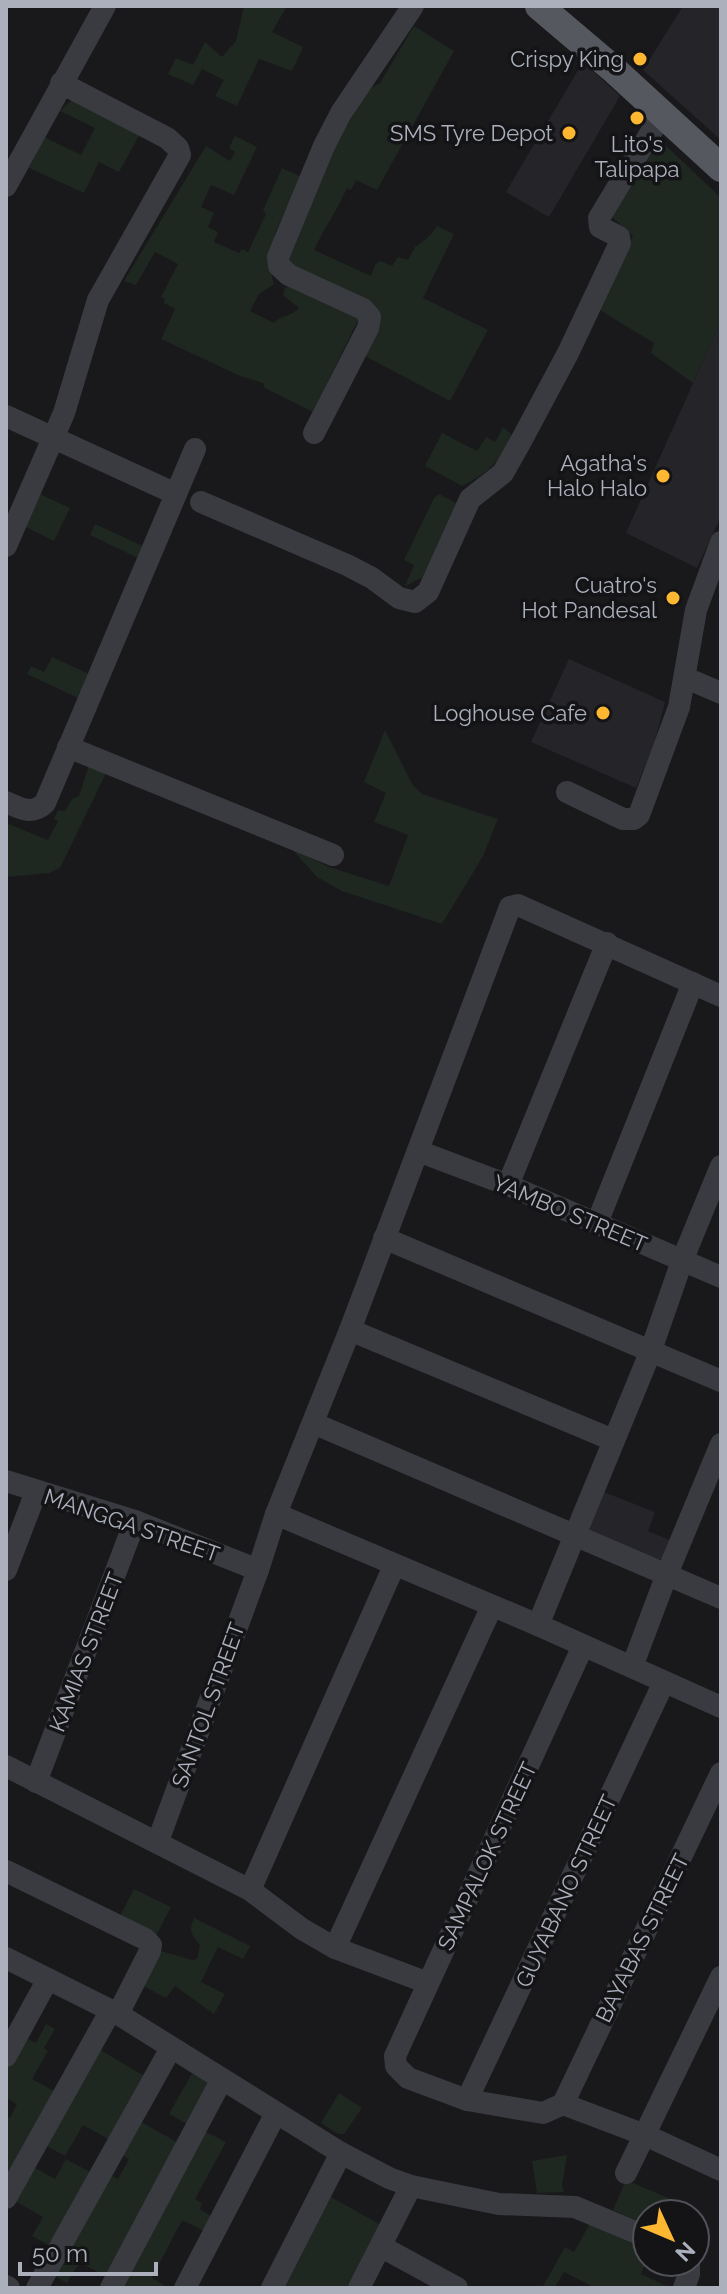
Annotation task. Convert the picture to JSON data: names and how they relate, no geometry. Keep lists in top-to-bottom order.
{
  "streets": {
    "street": [
      "YAMBO STREET",
      "MANGGA STREET",
      "KAMIAS STREET",
      "SANTOL STREET",
      "SAMPALOK STREET",
      "GUYABANO STREET",
      "BAYABAS STREET"
    ]
  },
  "crossings": [
    ["YAMBO STREET", "SANTOL STREET"],
    ["MANGGA STREET", "KAMIAS STREET"],
    ["MANGGA STREET", "SANTOL STREET"],
    ["SAMPALOK STREET", "GUYABANO STREET"]
  ],
  "places": [
    "Crispy King",
    "Lito's Talipapa",
    "SMS Tyre Depot",
    "Agatha's Halo Halo",
    "Cuatro's Hot Pandesal",
    "Loghouse Cafe"
  ],
  "scale_bar": "50 m",
  "north": "bottom right"
}
